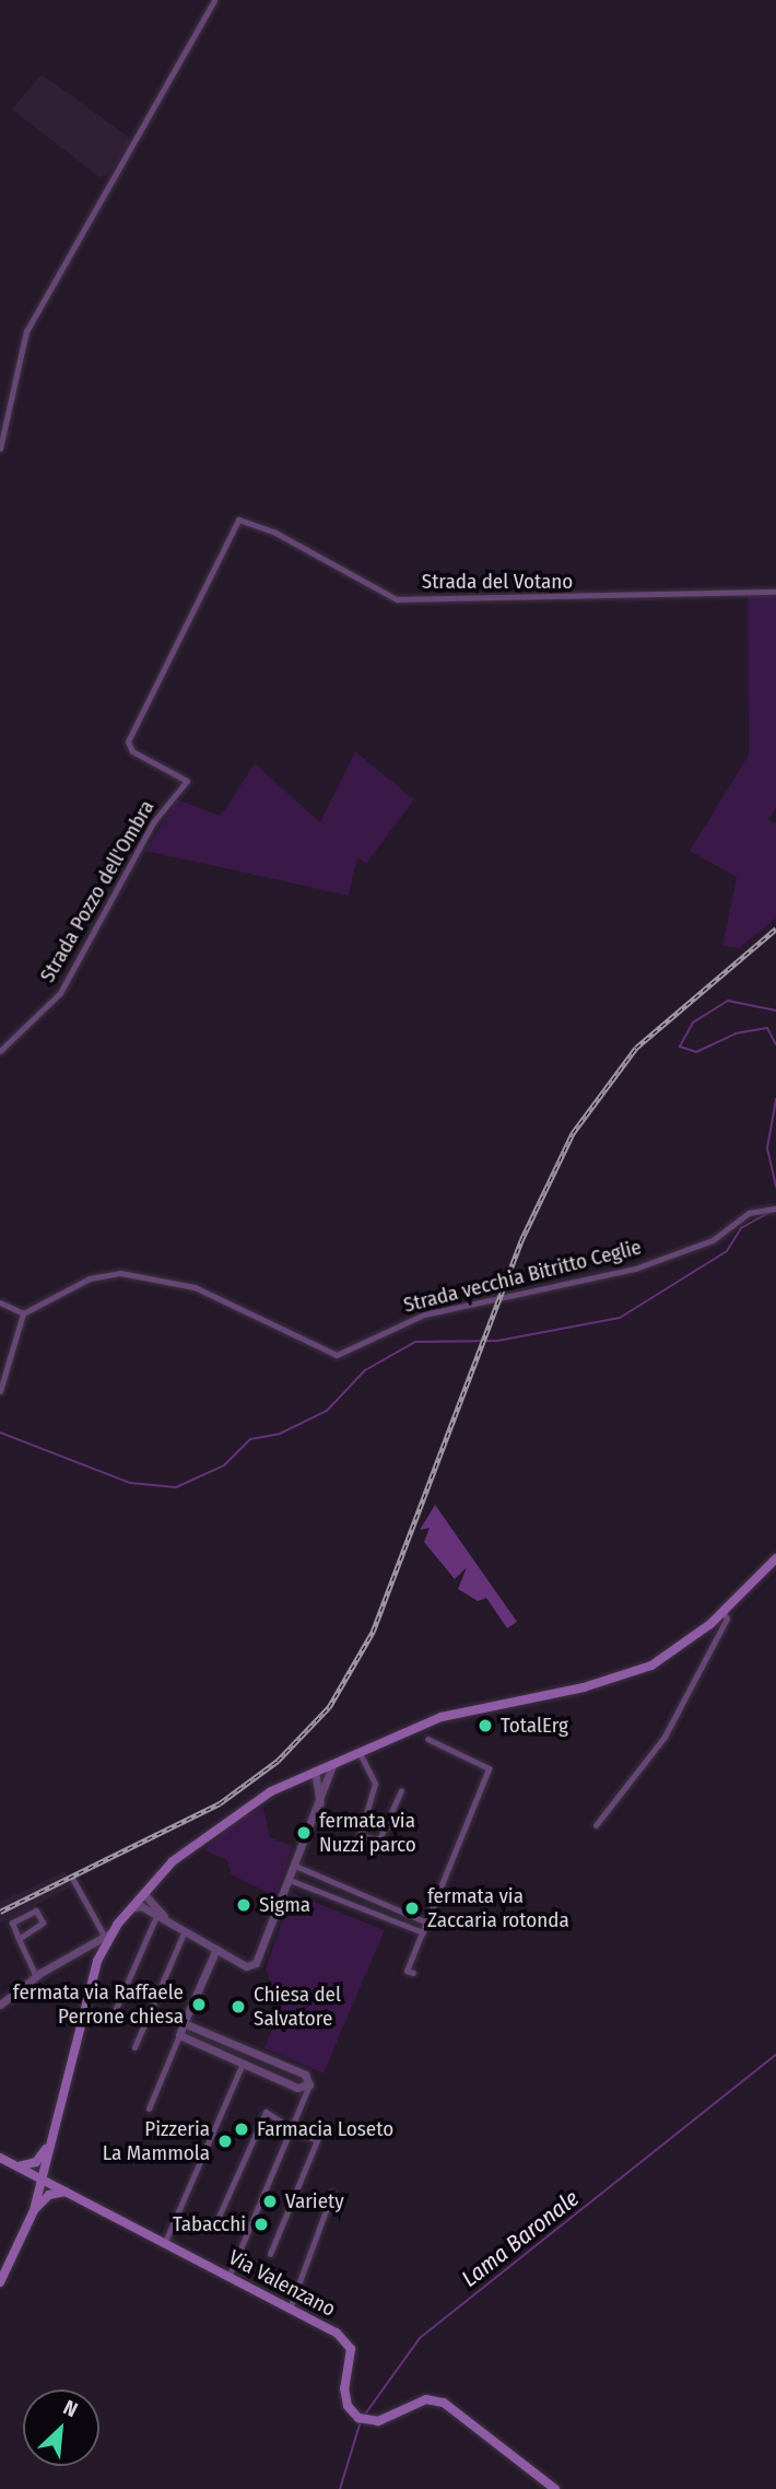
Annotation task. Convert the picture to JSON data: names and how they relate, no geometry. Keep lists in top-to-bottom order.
{
  "streets": {
    "main road": ["Via Valenzano"],
    "street": ["Strada del Votano", "Strada Pozzo dell'Ombra", "Strada vecchia Bitritto Ceglie"]
  },
  "crossings": [
    ["Strada del Votano", "Strada Pozzo dell'Ombra"]
  ],
  "water": ["Lama Baronale"],
  "places": [
    "TotalErg",
    "fermata via Nuzzi parco",
    "Sigma",
    "fermata via Zaccaria rotonda",
    "fermata via Raffaele Perrone chiesa",
    "Chiesa del Salvatore",
    "Farmacia Loseto",
    "Pizzeria La Mammola",
    "Variety",
    "Tabacchi"
  ],
  "north": "top right"
}
